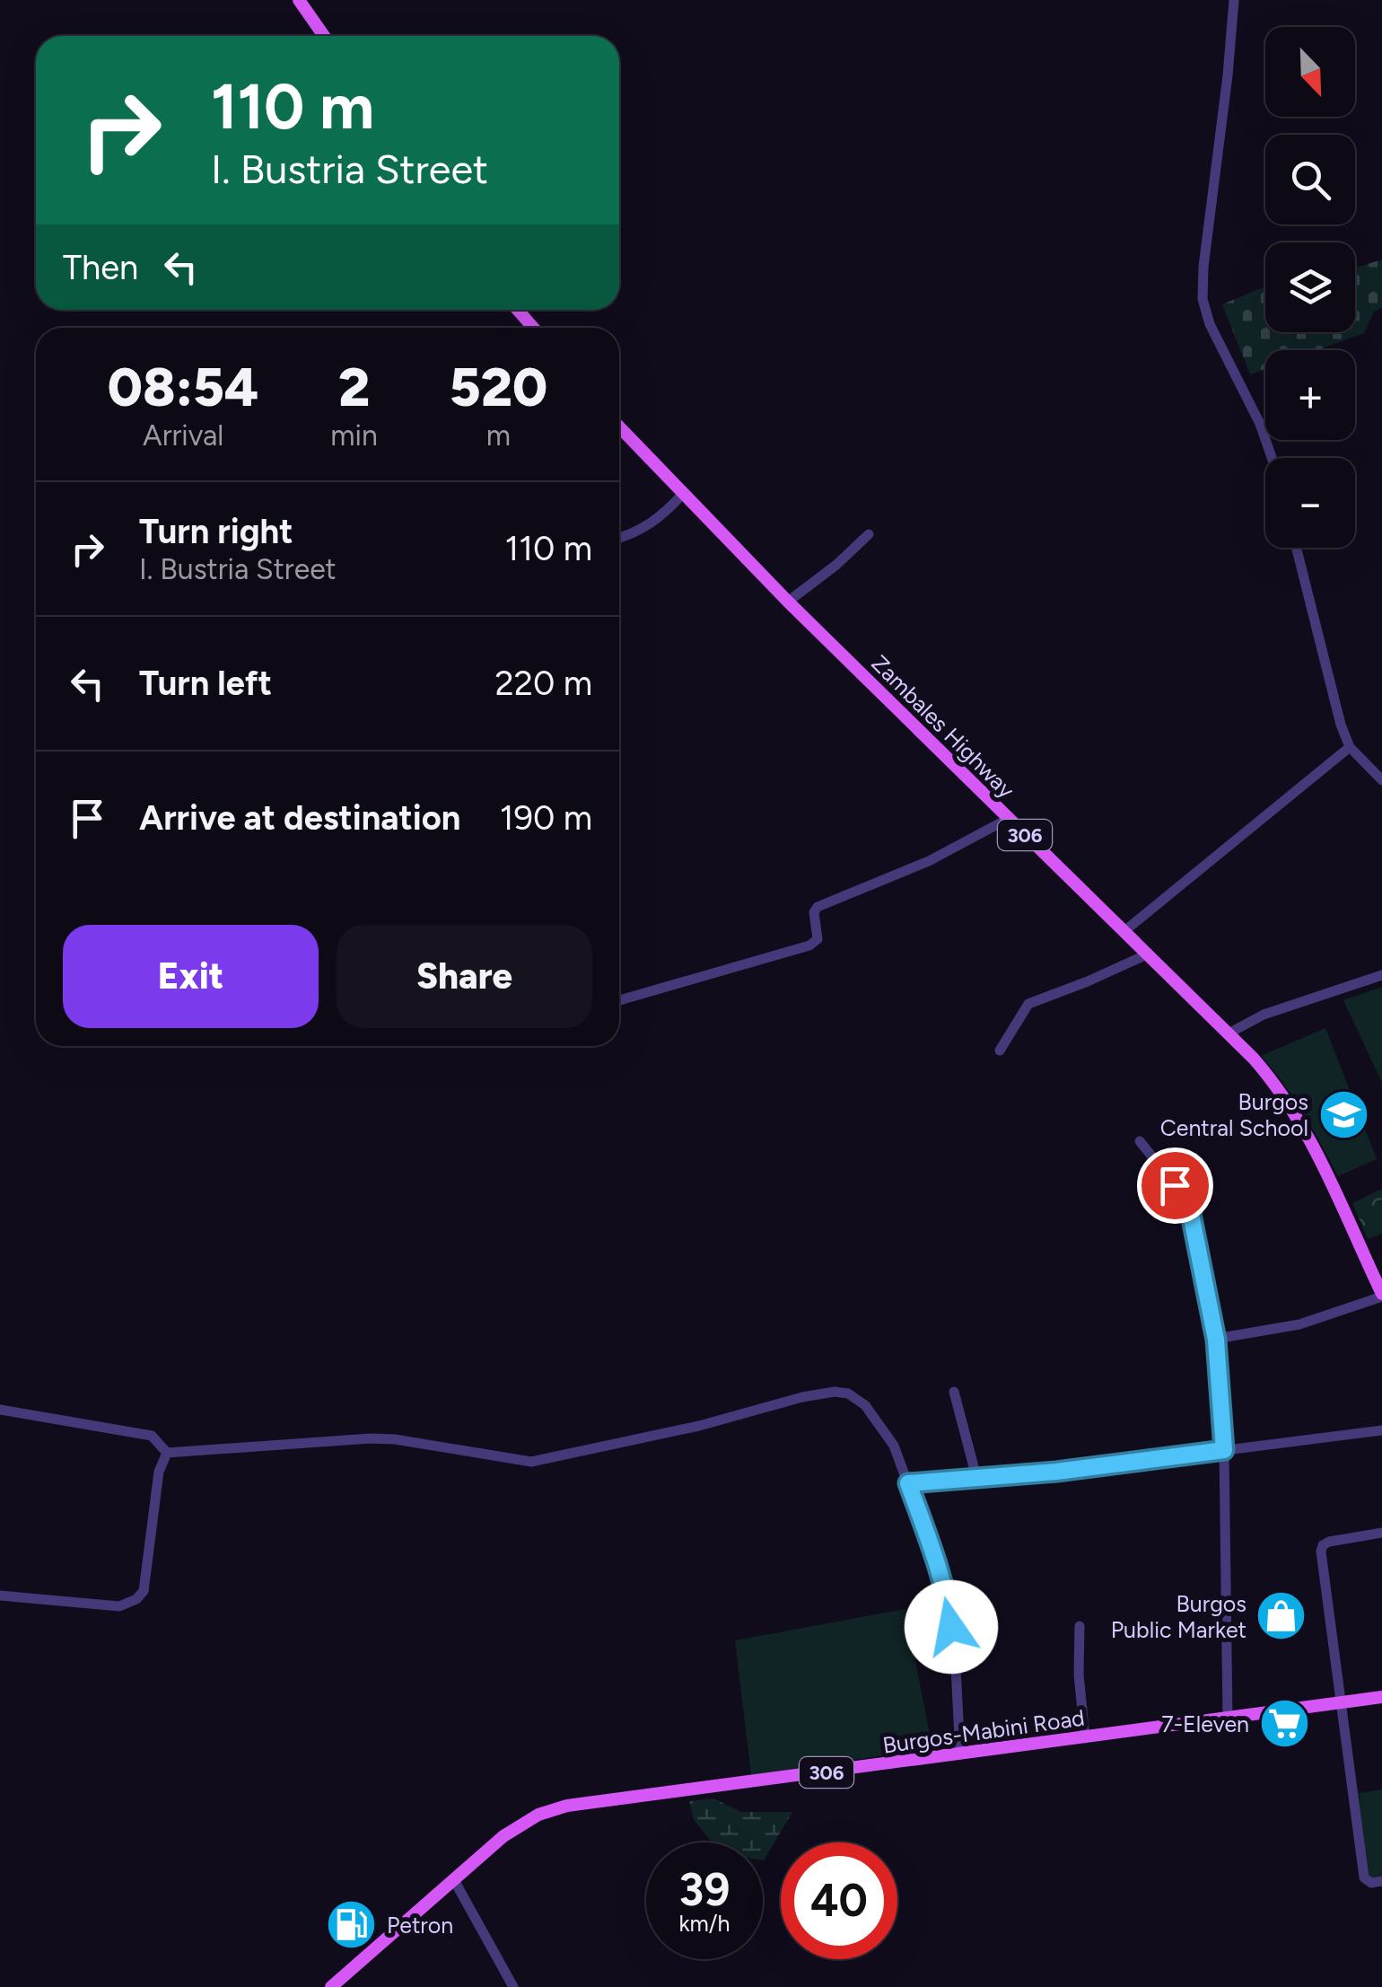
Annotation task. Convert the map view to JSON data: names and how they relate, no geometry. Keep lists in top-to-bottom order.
{
  "streets": {
    "main road": ["Zambales Highway", "306", "Burgos-Mabini Road"]
  },
  "places": {
    "school or university": ["Burgos Central School"],
    "shop": ["Burgos Public Market"],
    "supermarket": ["7-Eleven"],
    "fuel station": ["Petron"]
  },
  "north": "bottom right",
  "page": {
    "map_buttons": ["+", "−"],
    "turn": ["110 m", "I. Bustria Street"],
    "then": "Then",
    "eta": [
      "08:54",
      "Arrival",
      "2",
      "min",
      "520",
      "m"
    ],
    "list": [
      {
        "name": "Turn right",
        "note": "I. Bustria Street",
        "value": "110 m"
      },
      {
        "name": "Turn left",
        "value": "220 m"
      },
      {
        "name": "Arrive at destination",
        "value": "190 m"
      }
    ],
    "buttons": ["Exit", "Share"],
    "speed": "39 km/h",
    "limit": "40"
  }
}
